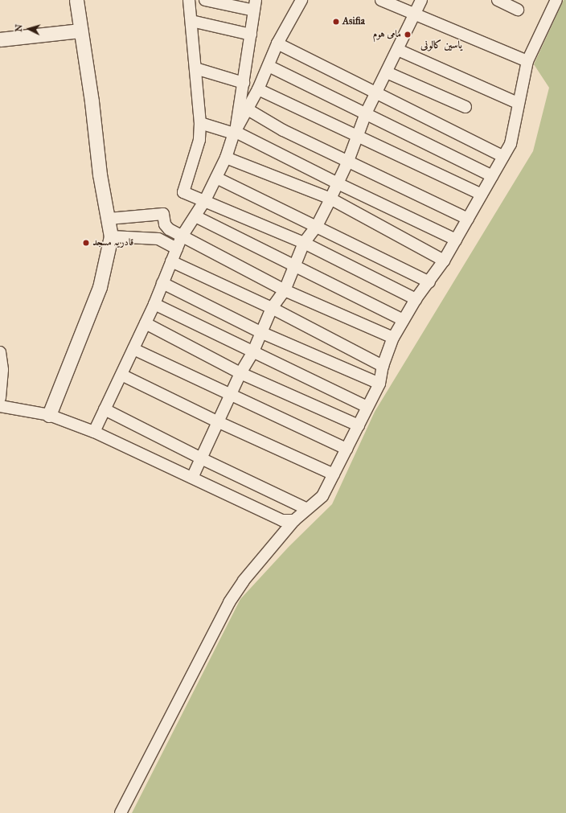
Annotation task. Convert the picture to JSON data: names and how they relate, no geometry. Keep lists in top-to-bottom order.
{
  "districts": ["یاسین کالونی"],
  "places": ["Asifia", "مامی ہوم", "قادریہ مسجد"],
  "north": "left"
}
